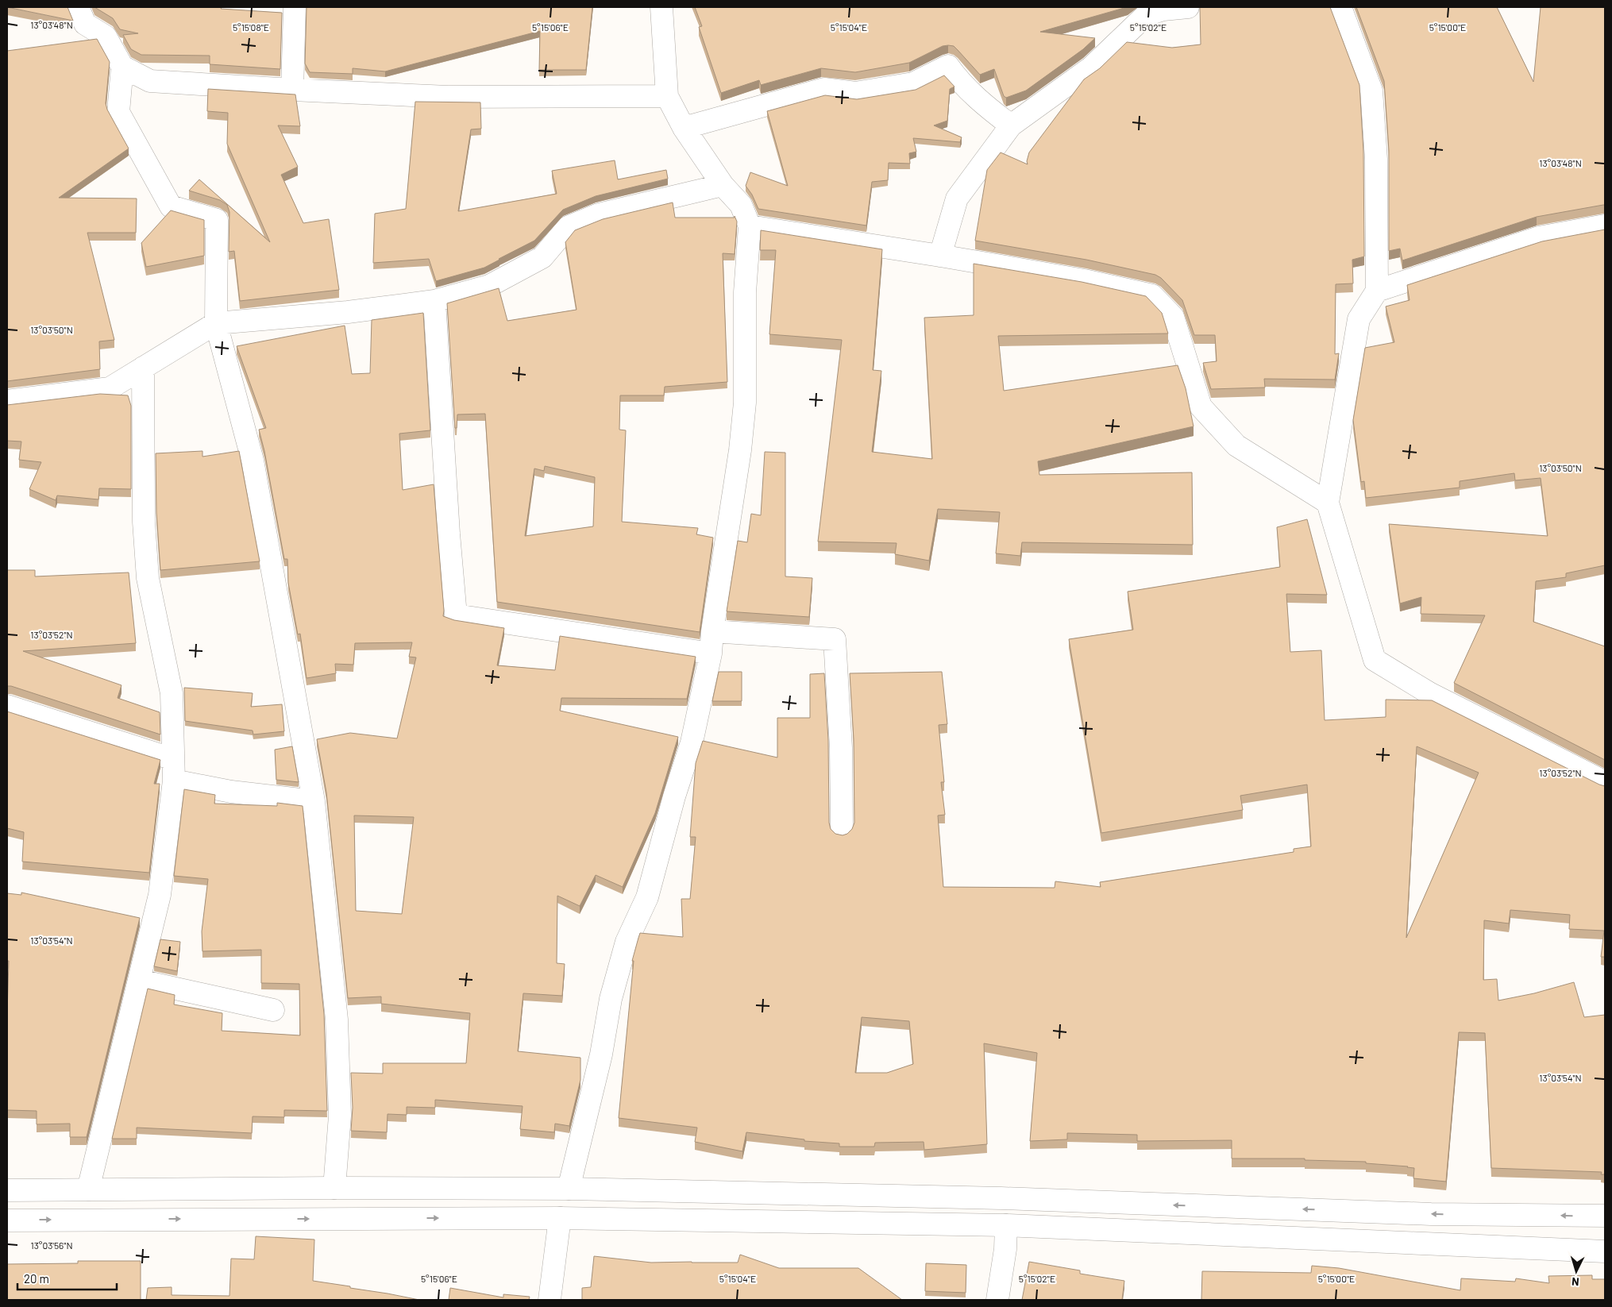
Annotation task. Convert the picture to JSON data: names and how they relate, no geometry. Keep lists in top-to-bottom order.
{
  "scale_bar": "20 m",
  "north": "bottom",
  "coordinates": [
    "13°03'48\"N",
    "5°15'08\"E",
    "5°15'06\"E",
    "5°15'04\"E",
    "5°15'02\"E",
    "5°15'00\"E",
    "13°03'50\"N",
    "13°03'52\"N",
    "13°03'54\"N",
    "13°03'56\"N"
  ]
}
